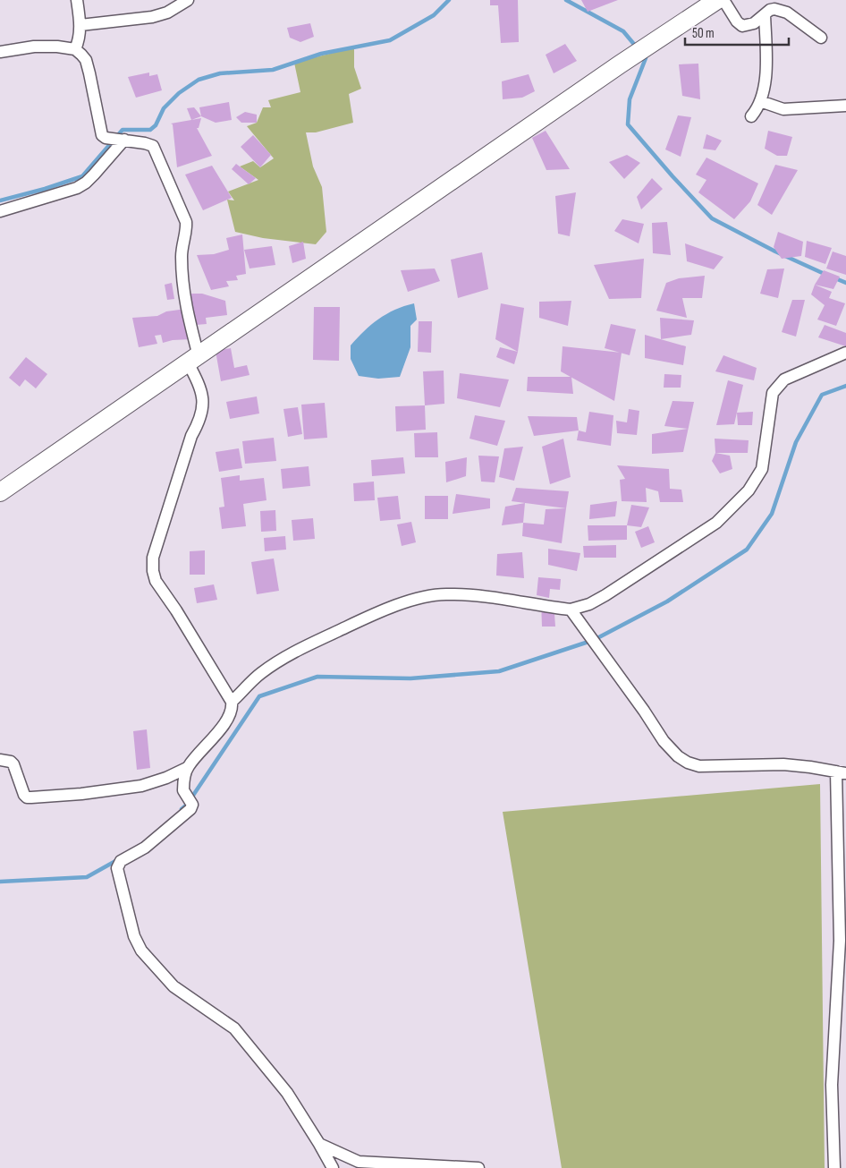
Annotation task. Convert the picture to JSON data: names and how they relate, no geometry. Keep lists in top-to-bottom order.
{
  "scale_bar": "50 m"
}
